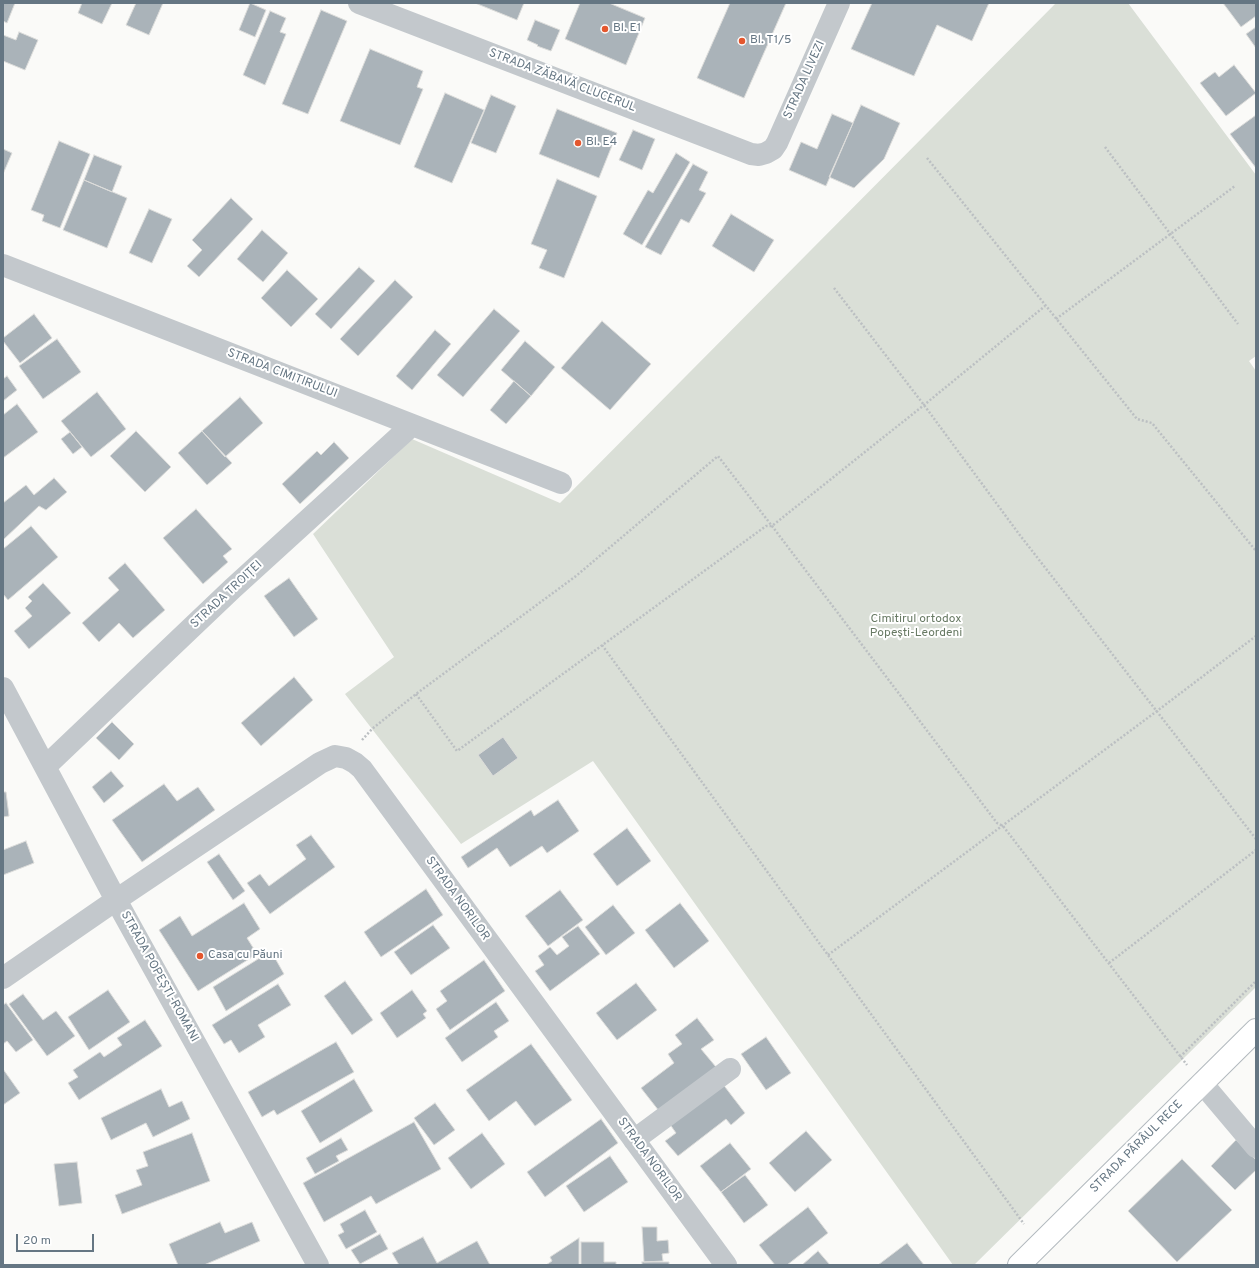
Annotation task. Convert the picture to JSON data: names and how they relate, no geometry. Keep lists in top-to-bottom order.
{
  "streets": {
    "street": [
      "STRADA LIVEZI",
      "STRADA ZĂBAVĂ CLUCERUL",
      "STRADA CIMITIRULUI",
      "STRADA TROIȚEI",
      "STRADA NORILOR",
      "STRADA POPEȘTI-ROMANI",
      "STRADA PÂRÂUL RECE"
    ]
  },
  "crossings": [
    ["STRADA LIVEZI", "STRADA ZĂBAVĂ CLUCERUL"],
    ["STRADA CIMITIRULUI", "STRADA TROIȚEI"],
    ["STRADA TROIȚEI", "STRADA POPEȘTI-ROMANI"]
  ],
  "parks": ["Cimitirul ortodox Popești-Leordeni"],
  "places": [
    "Bl. E1",
    "Bl. T1/5",
    "Bl. E4",
    "Casa cu Păuni"
  ],
  "scale_bar": "20 m"
}
